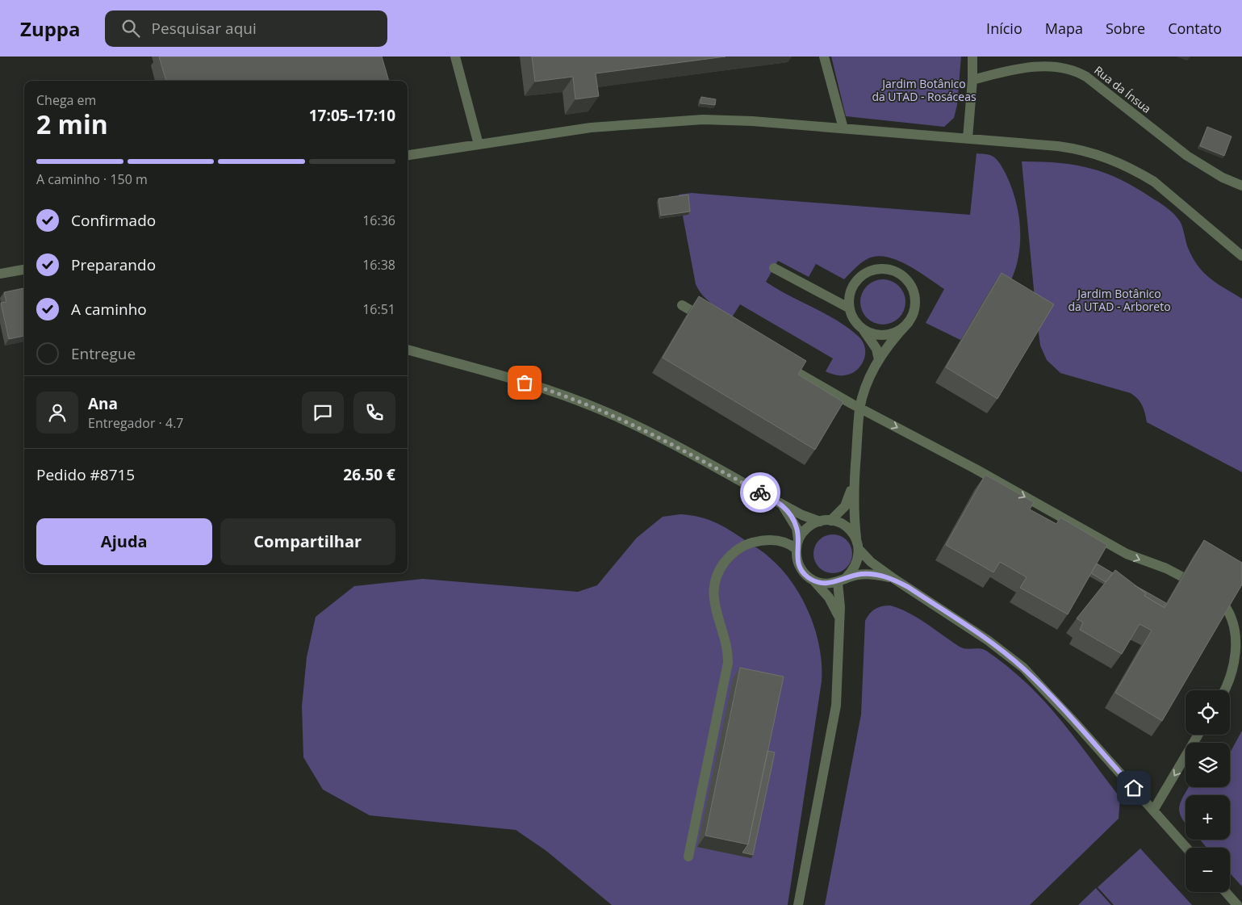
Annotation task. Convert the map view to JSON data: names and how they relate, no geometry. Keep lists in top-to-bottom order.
{
  "streets": {
    "street": ["Rua da Ínsua"]
  },
  "parks": ["Jardim Botânico da UTAD - Rosáceas", "Jardim Botânico da UTAD - Arboreto"],
  "page": {
    "header": "Zuppa",
    "search": "Pesquisar aqui",
    "nav": [
      "Início",
      "Mapa",
      "Sobre",
      "Contato"
    ],
    "heading": ["2 min", "Chega em", "17:05–17:10"],
    "panel": [
      "Ana",
      "Entregador · 4.7",
      "Pedido #8715",
      "26.50 €"
    ],
    "bar": "A caminho · 150 m",
    "list": [
      ["Confirmado", "16:36"],
      ["Preparando", "16:38"],
      ["A caminho", "16:51"],
      "Entregue"
    ],
    "buttons": ["Ajuda", "Compartilhar"],
    "map_buttons": ["+", "−"]
  }
}
